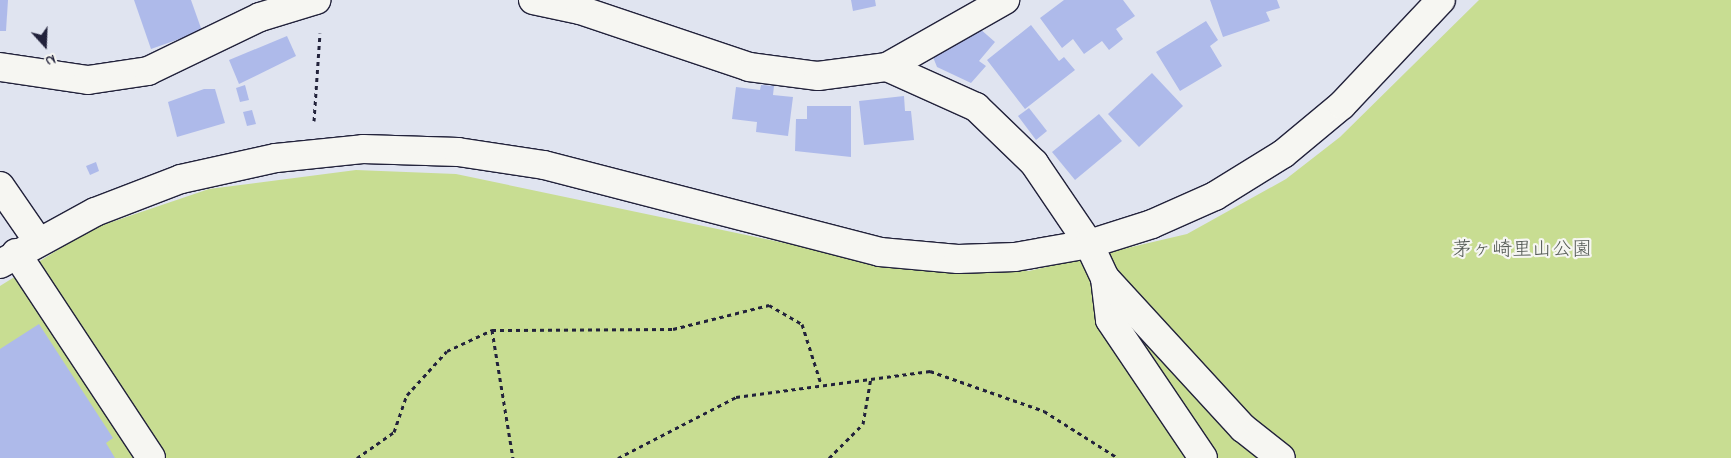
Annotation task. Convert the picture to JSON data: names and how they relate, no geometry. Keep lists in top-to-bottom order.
{
  "parks": ["茅ヶ崎里山公園"],
  "north": "bottom"
}
